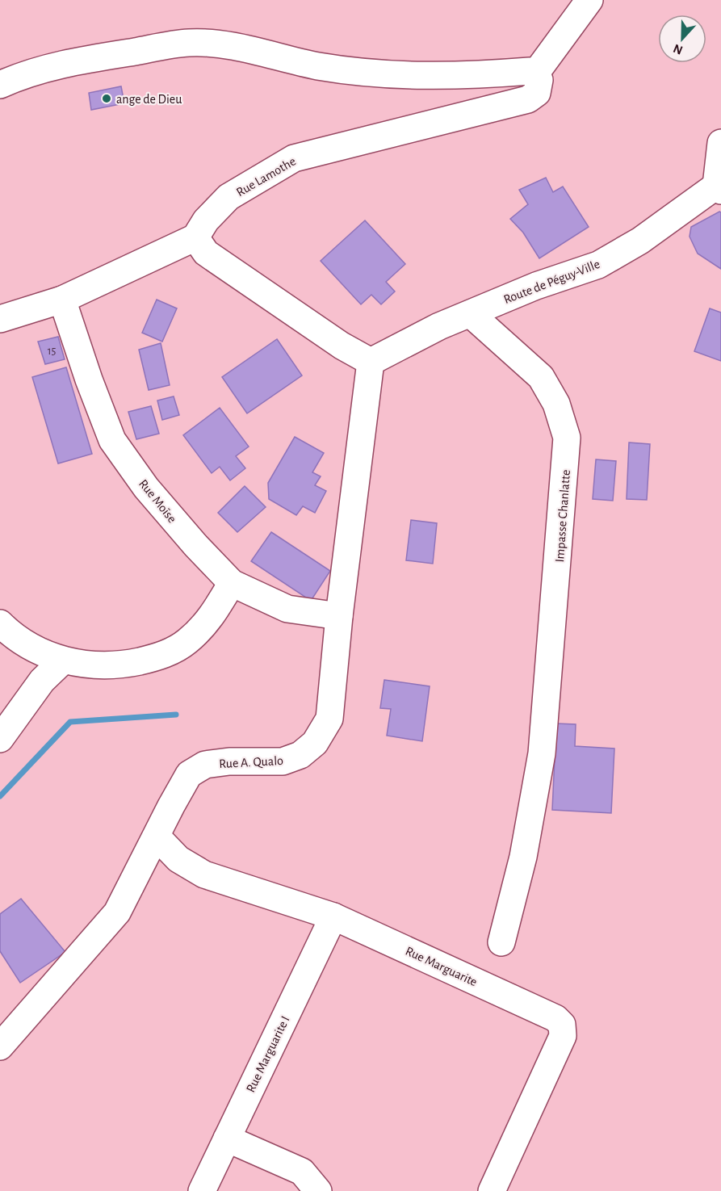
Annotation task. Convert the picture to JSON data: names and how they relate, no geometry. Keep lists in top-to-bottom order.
{
  "streets": {
    "street": [
      "Rue Lamothe",
      "Route de Péguy-Ville",
      "Rue Moïse",
      "Impasse Chanlatte",
      "Rue A. Qualo",
      "Rue Marguarite",
      "Rue Marguarite I"
    ]
  },
  "crossings": [
    ["Route de Péguy-Ville", "Impasse Chanlatte"],
    ["Route de Péguy-Ville", "Rue A. Qualo"],
    ["Rue Moïse", "Rue A. Qualo"],
    ["Rue A. Qualo", "Rue Marguarite"],
    ["Rue Marguarite", "Rue Marguarite I"]
  ],
  "places": ["ange de Dieu"],
  "house_numbers": ["15"],
  "north": "bottom"
}
